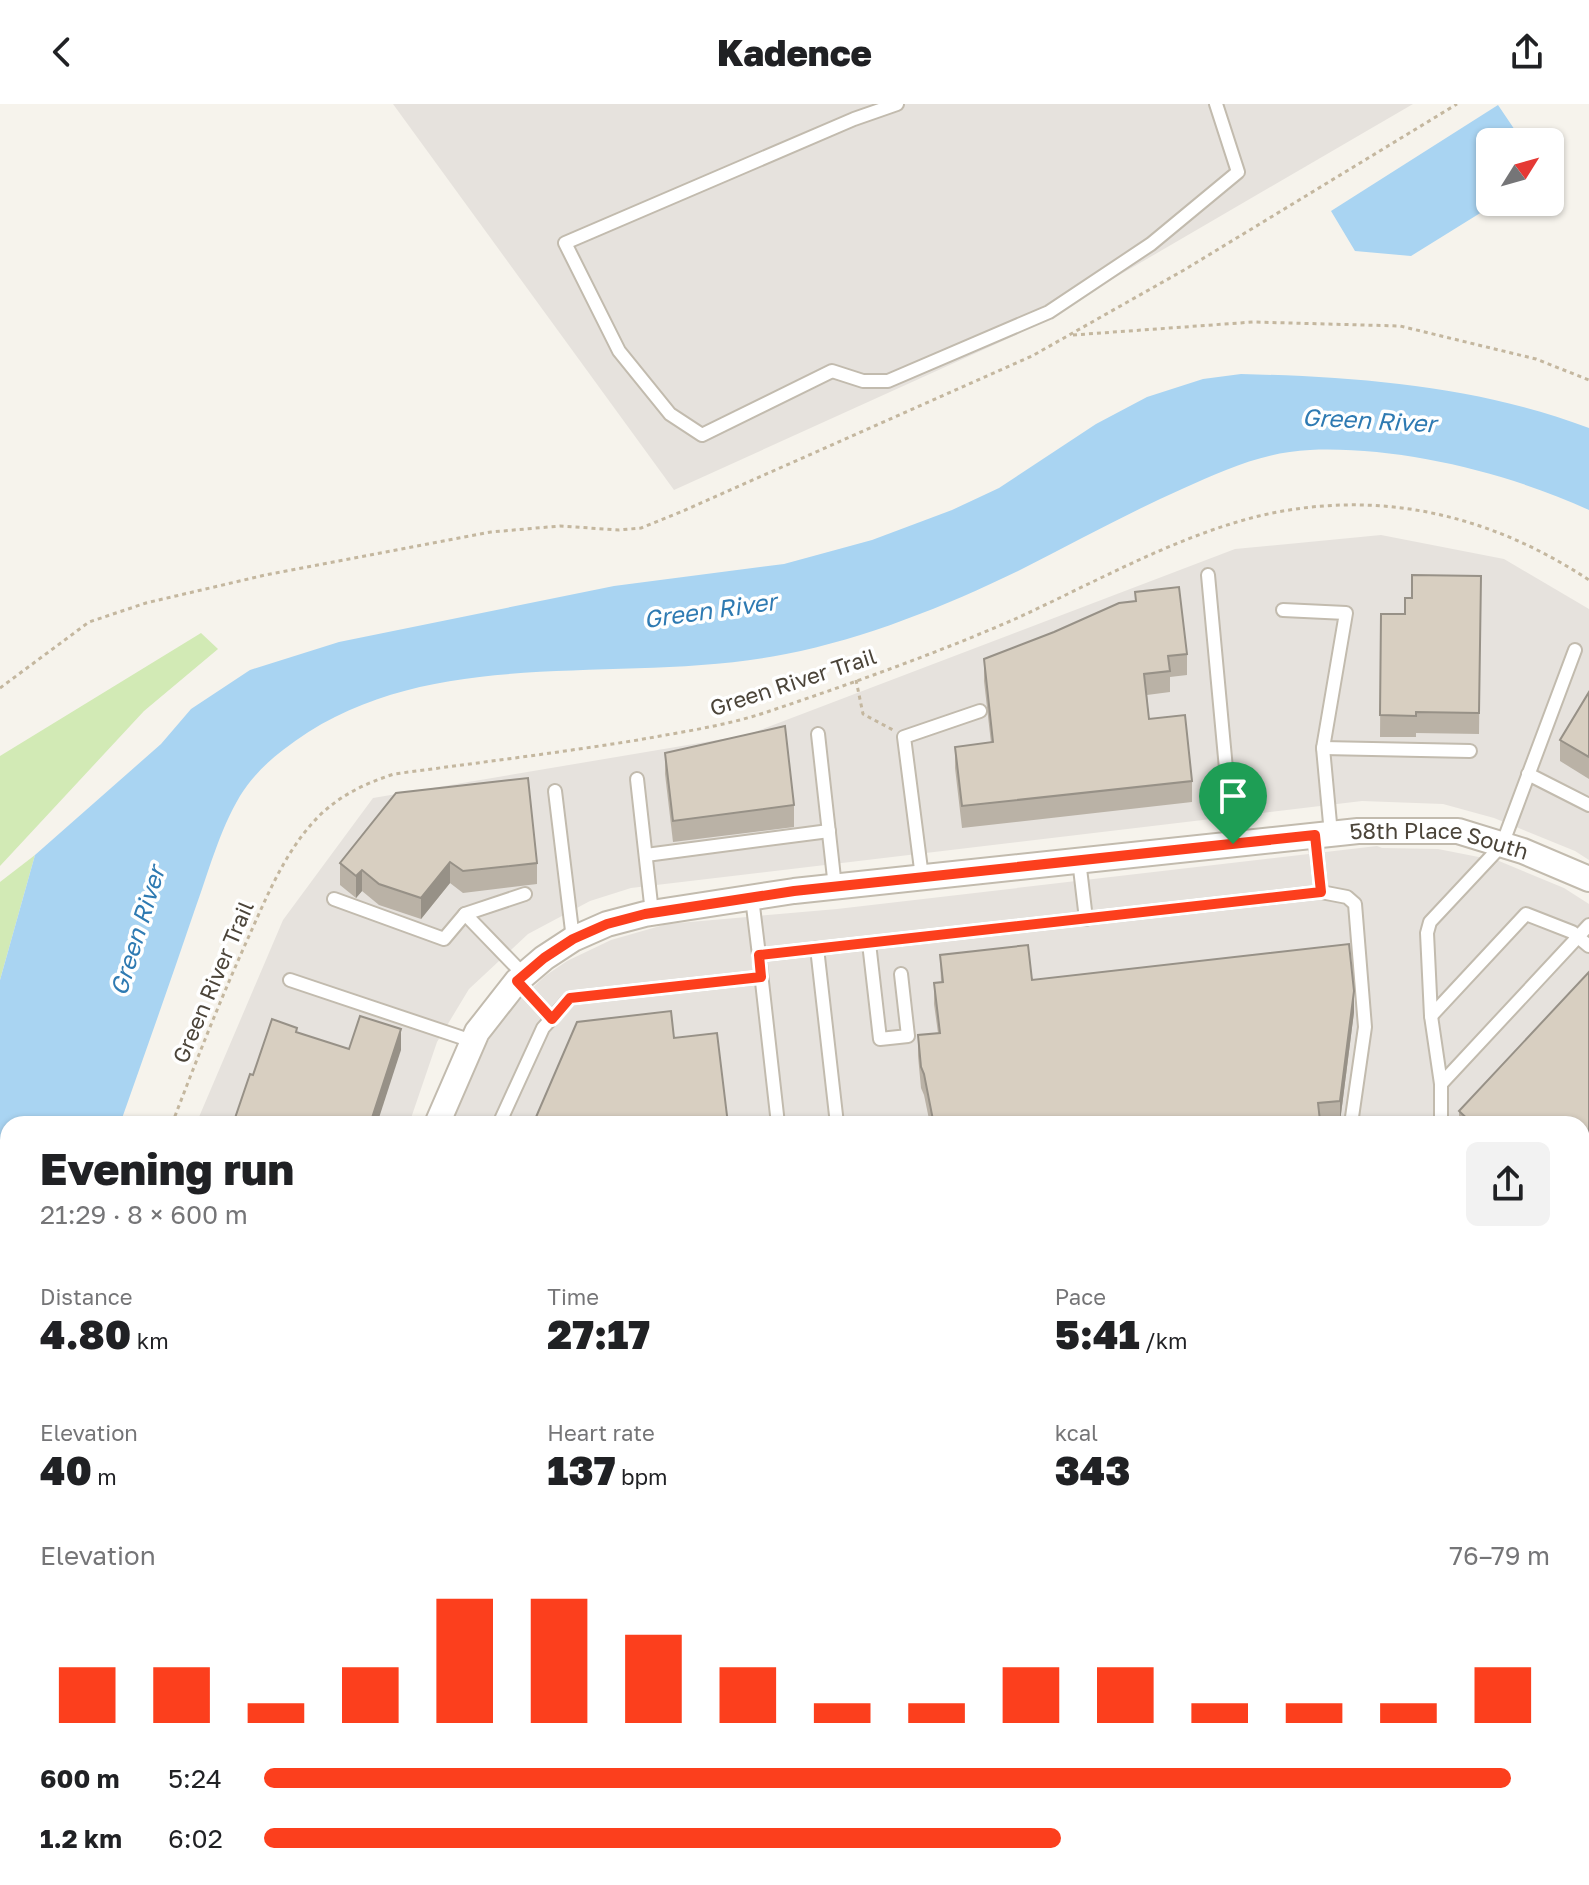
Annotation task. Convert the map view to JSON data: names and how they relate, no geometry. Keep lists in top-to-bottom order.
{
  "streets": {
    "street": ["58th Place South"],
    "path": ["Green River Trail"]
  },
  "water": ["Green River"],
  "north": "top right",
  "page": {
    "header": "Kadence",
    "heading": ["Evening run", "21:29 · 8 × 600 m"],
    "stats": [
      ["Distance", "4.80 km"],
      ["Time", "27:17"],
      ["Pace", "5:41 /km"],
      ["Elevation", "40 m"],
      ["Heart rate", "137 bpm"],
      ["kcal", "343"]
    ],
    "chart": ["Elevation", "76–79 m"],
    "list": [
      {
        "name": "600 m",
        "note": "5:24"
      },
      {
        "name": "1.2 km",
        "note": "6:02"
      }
    ]
  }
}
